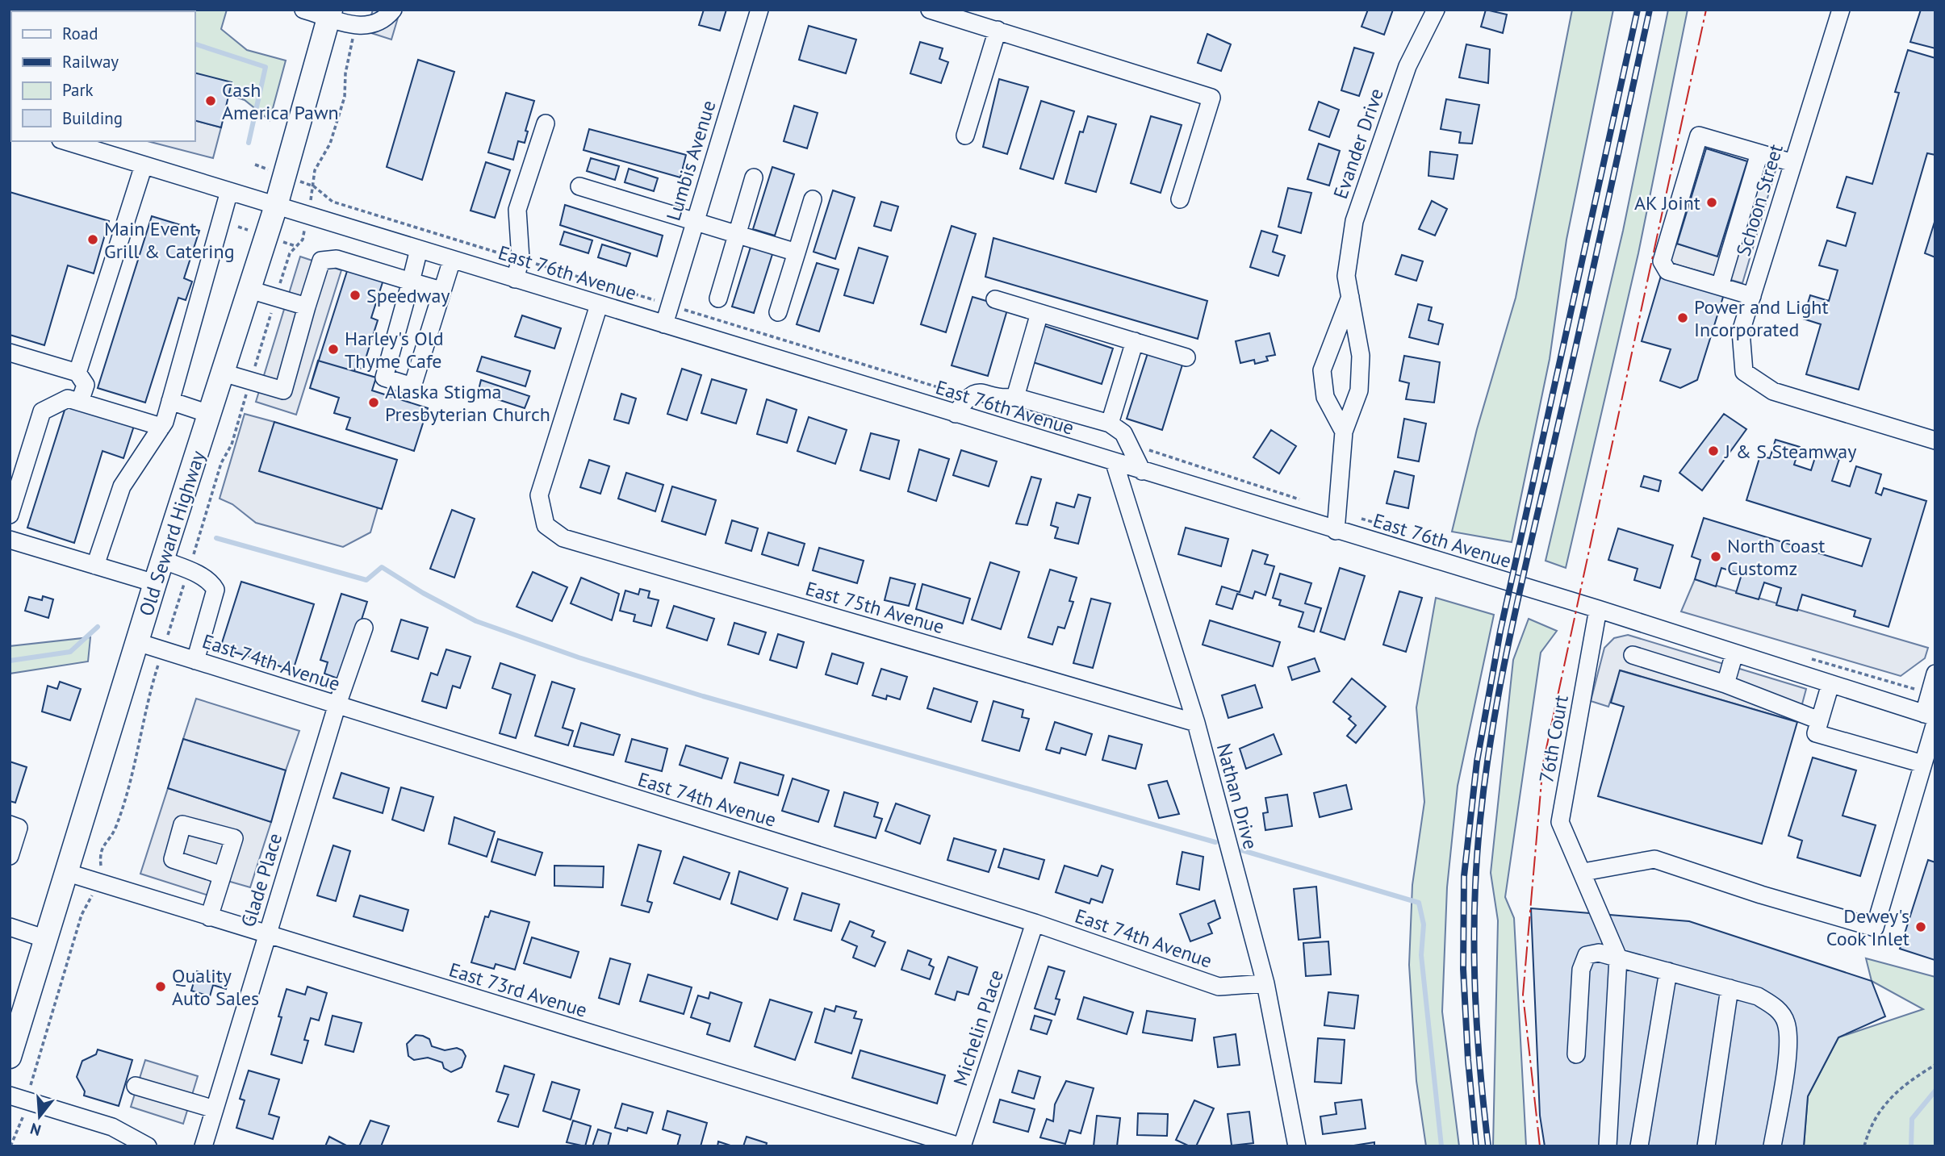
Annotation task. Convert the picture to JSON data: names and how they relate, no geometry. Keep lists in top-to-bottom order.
{
  "streets": {
    "main road": ["Old Seward Highway"],
    "street": [
      "Evander Drive",
      "Lumbis Avenue",
      "Schoon Street",
      "East 76th Avenue",
      "East 75th Avenue",
      "East 74th Avenue",
      "76th Court",
      "Nathan Drive",
      "Glade Place",
      "East 73rd Avenue",
      "Michelin Place"
    ]
  },
  "crossings": [
    ["Evander Drive", "East 76th Avenue"],
    ["Lumbis Avenue", "East 76th Avenue"],
    ["East 76th Avenue", "Old Seward Highway"],
    ["East 76th Avenue", "East 75th Avenue"],
    ["East 76th Avenue", "76th Court"],
    ["East 76th Avenue", "Nathan Drive"],
    ["Old Seward Highway", "East 74th Avenue"],
    ["Old Seward Highway", "East 73rd Avenue"],
    ["East 75th Avenue", "Nathan Drive"],
    ["East 74th Avenue", "Nathan Drive"],
    ["East 74th Avenue", "Glade Place"],
    ["East 74th Avenue", "Michelin Place"],
    ["Glade Place", "East 73rd Avenue"],
    ["East 73rd Avenue", "Michelin Place"]
  ],
  "places": [
    "Cash America Pawn",
    "AK Joint",
    "Main Event Grill & Catering",
    "Speedway",
    "Power and Light Incorporated",
    "Harley's Old Thyme Cafe",
    "Alaska Stigma Presbyterian Church",
    "J & S Steamway",
    "North Coast Customz",
    "Dewey's Cook Inlet",
    "Quality Auto Sales"
  ],
  "legend": [
    "Road",
    "Railway",
    "Park",
    "Building"
  ],
  "north": "bottom"
}
